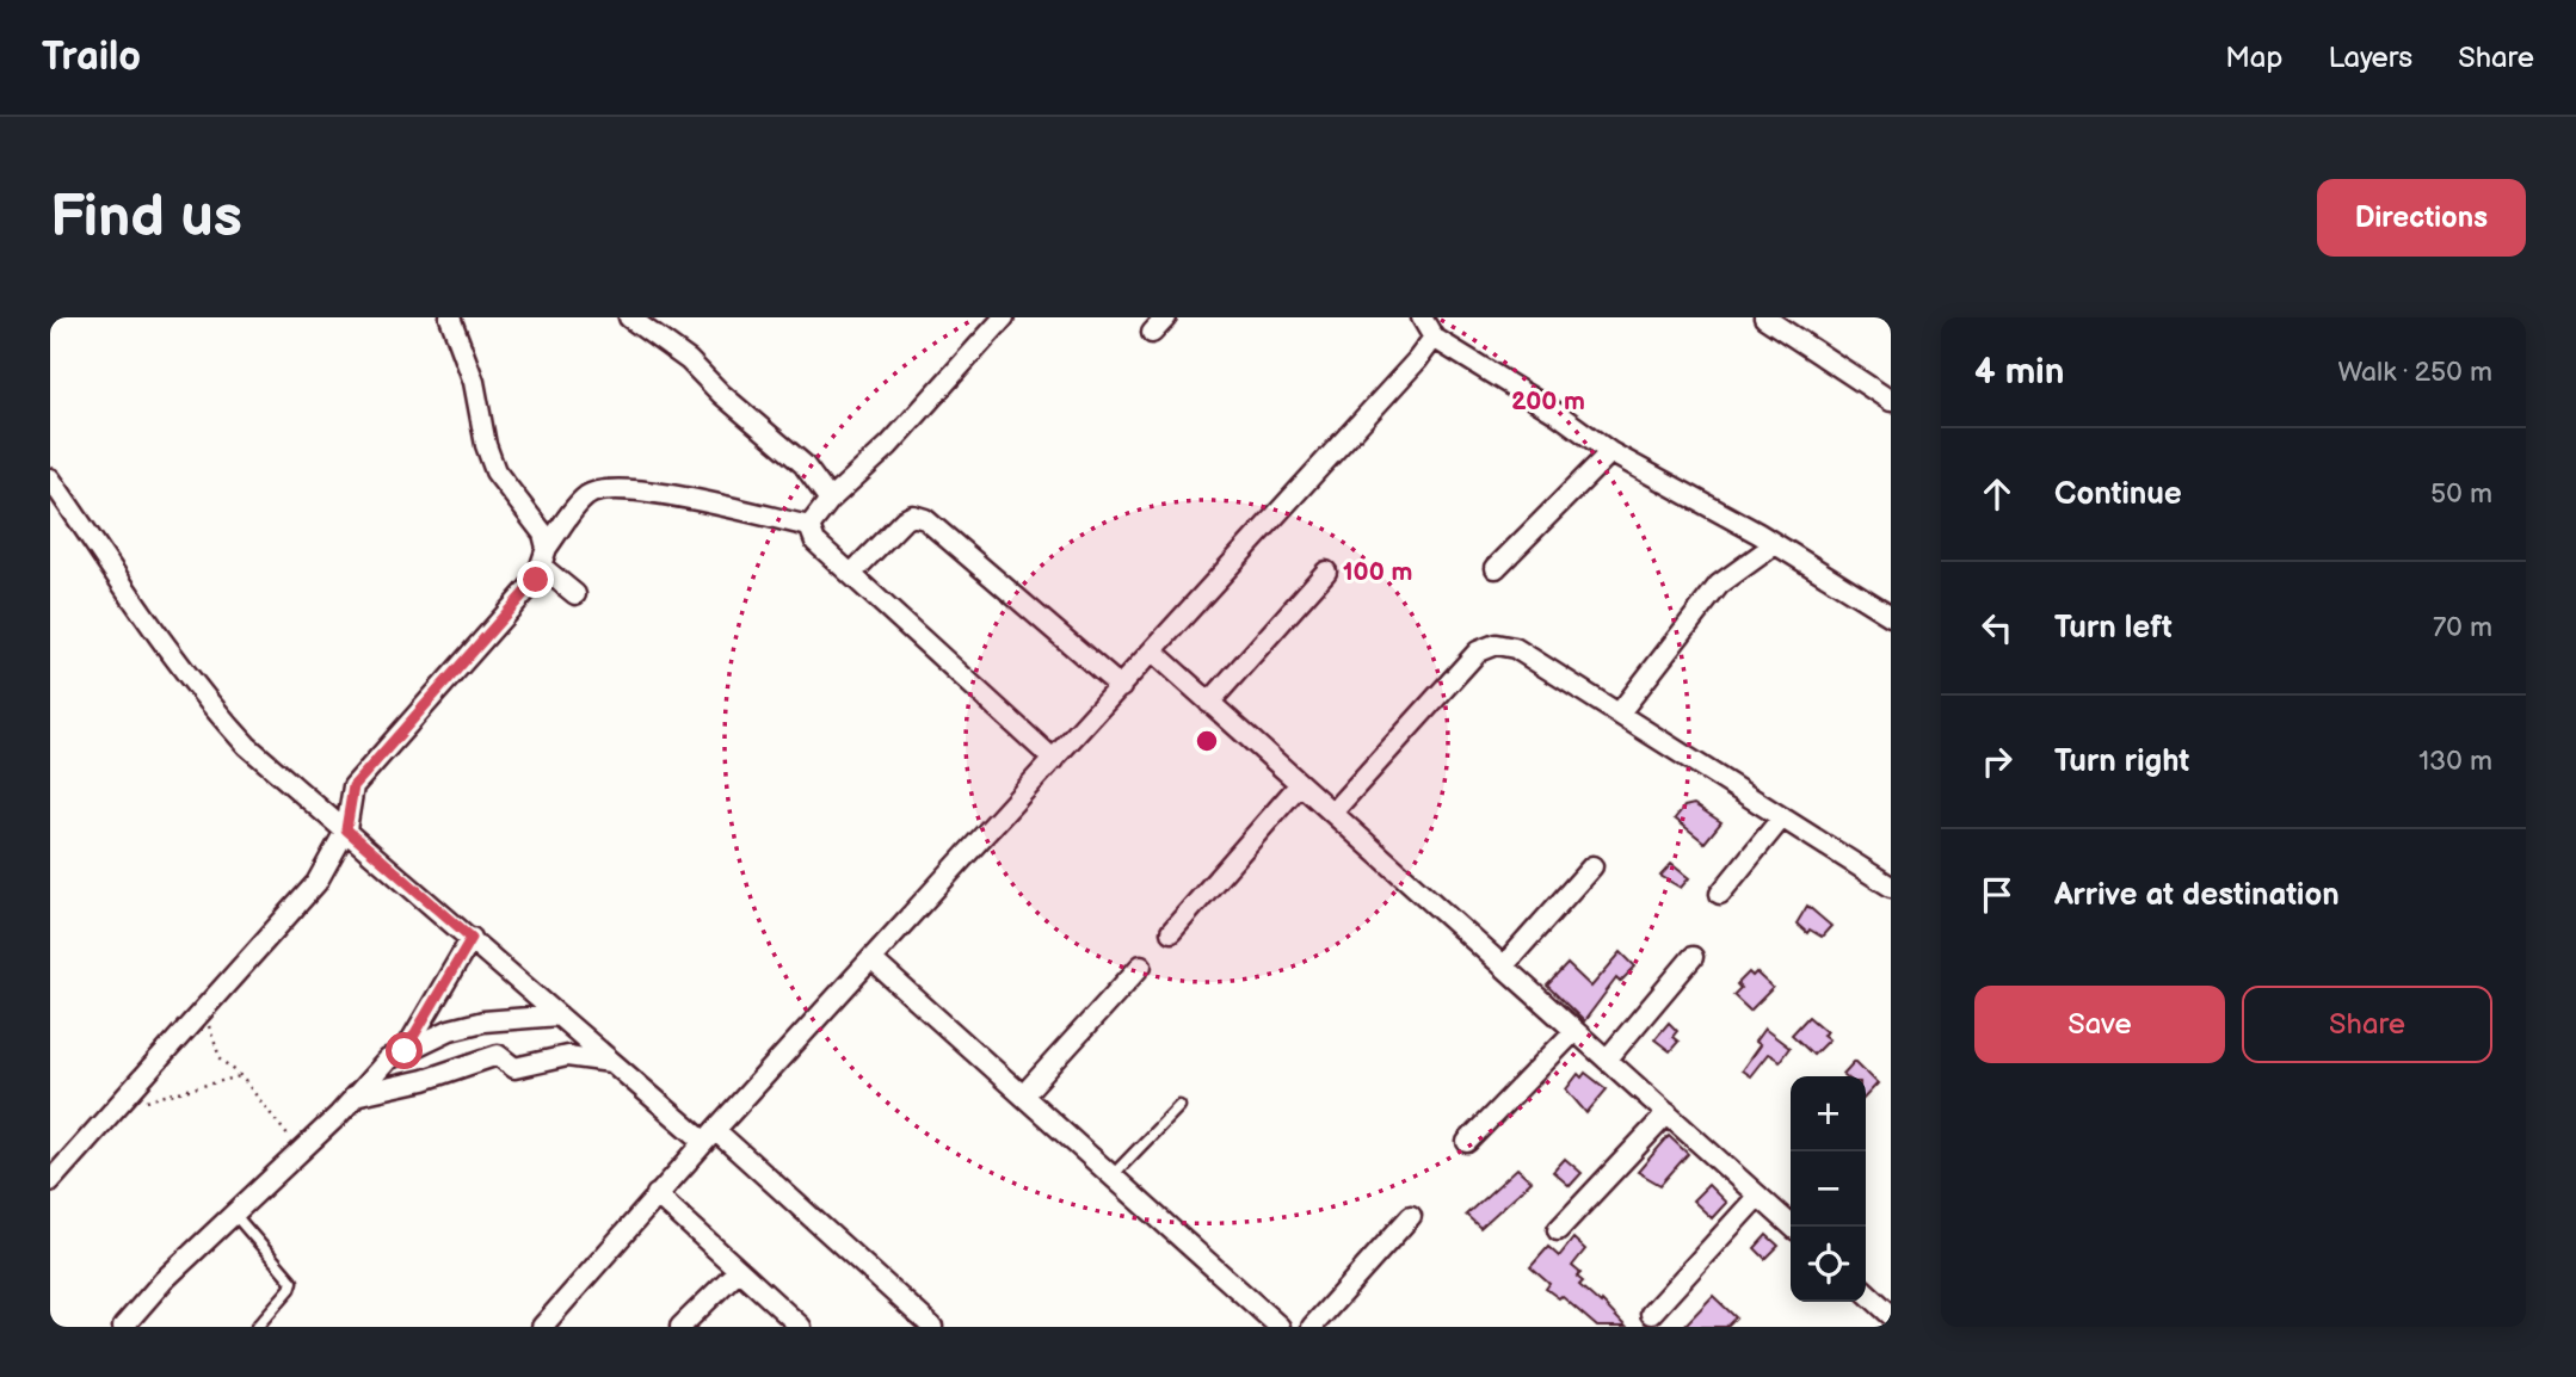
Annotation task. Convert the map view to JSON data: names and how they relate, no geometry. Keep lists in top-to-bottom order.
{
  "page": {
    "header": "Trailo",
    "nav": ["Map", "Layers", "Share"],
    "buttons": [
      "Directions",
      ["Save", "Share"]
    ],
    "title": "Find us",
    "heading": ["4 min", "Walk · 250 m"],
    "list": [
      ["Continue", "50 m"],
      ["Turn left", "70 m"],
      ["Turn right", "130 m"],
      "Arrive at destination"
    ],
    "map_buttons": ["+", "−"]
  },
  "rings": ["200 m", "100 m"]
}
